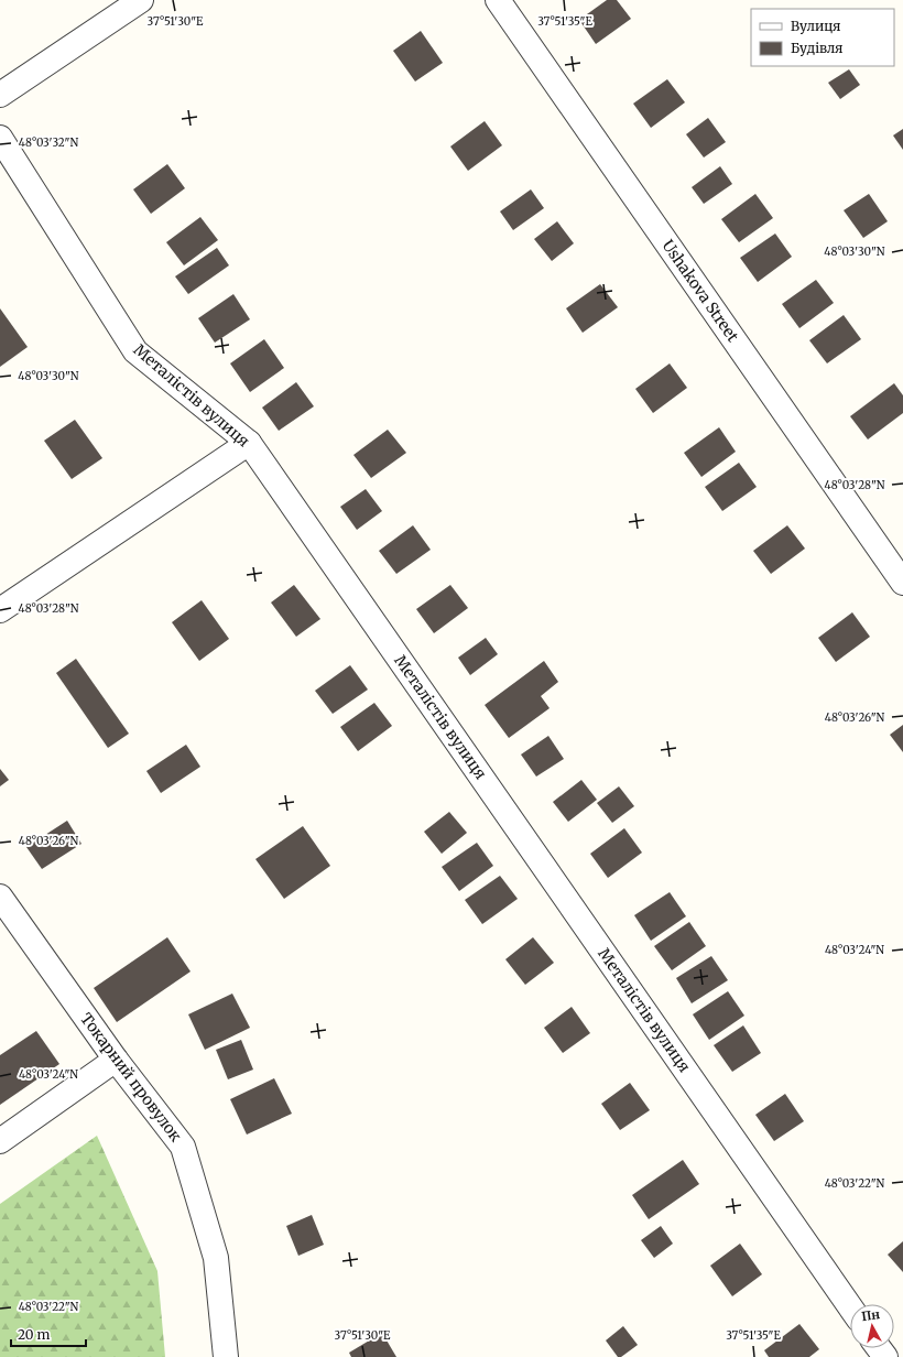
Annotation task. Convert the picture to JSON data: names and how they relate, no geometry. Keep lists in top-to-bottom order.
{
  "streets": {
    "street": ["Ushakova Street", "Металістів вулиця", "Токарний провулок"]
  },
  "legend": ["Вулиця", "Будівля"],
  "scale_bar": "20 m",
  "north": "top",
  "coordinates": [
    "37°51'30\"E",
    "37°51'35\"E",
    "48°03'32\"N",
    "48°03'30\"N",
    "48°03'28\"N",
    "48°03'26\"N",
    "48°03'24\"N",
    "48°03'22\"N"
  ]
}
